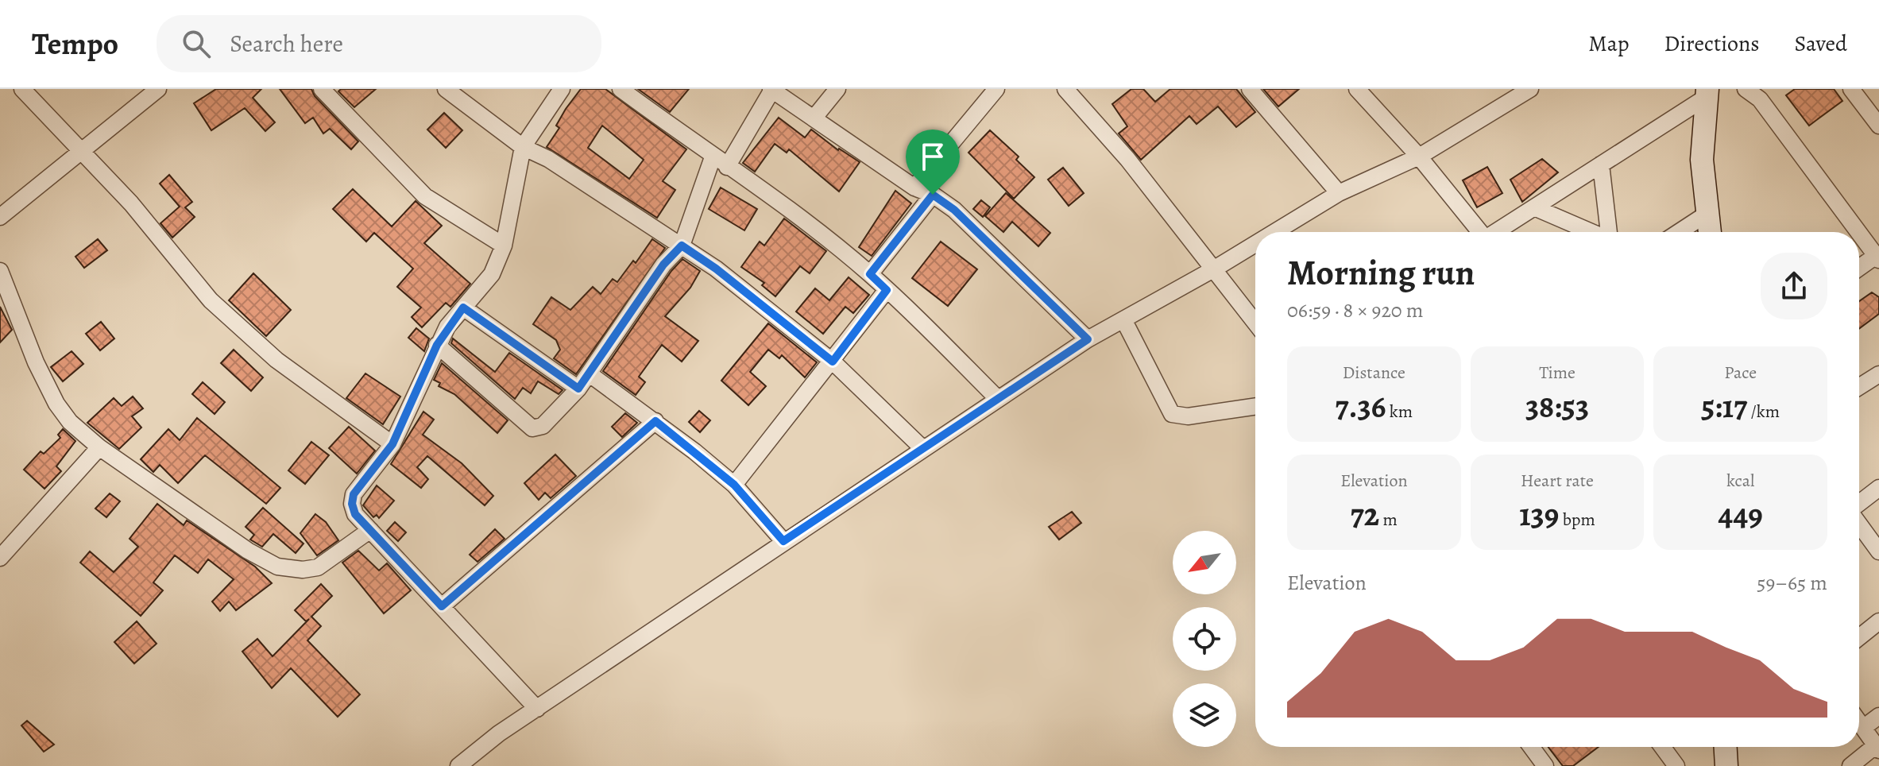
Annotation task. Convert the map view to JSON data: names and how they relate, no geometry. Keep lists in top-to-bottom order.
{
  "north": "bottom left",
  "page": {
    "header": "Tempo",
    "search": "Search here",
    "nav": ["Map", "Directions", "Saved"],
    "heading": ["Morning run", "06:59 · 8 × 920 m"],
    "stats": [
      ["Distance", "7.36 km"],
      ["Time", "38:53"],
      ["Pace", "5:17 /km"],
      ["Elevation", "72 m"],
      ["Heart rate", "139 bpm"],
      ["kcal", "449"]
    ],
    "chart": ["Elevation", "59–65 m"]
  }
}
